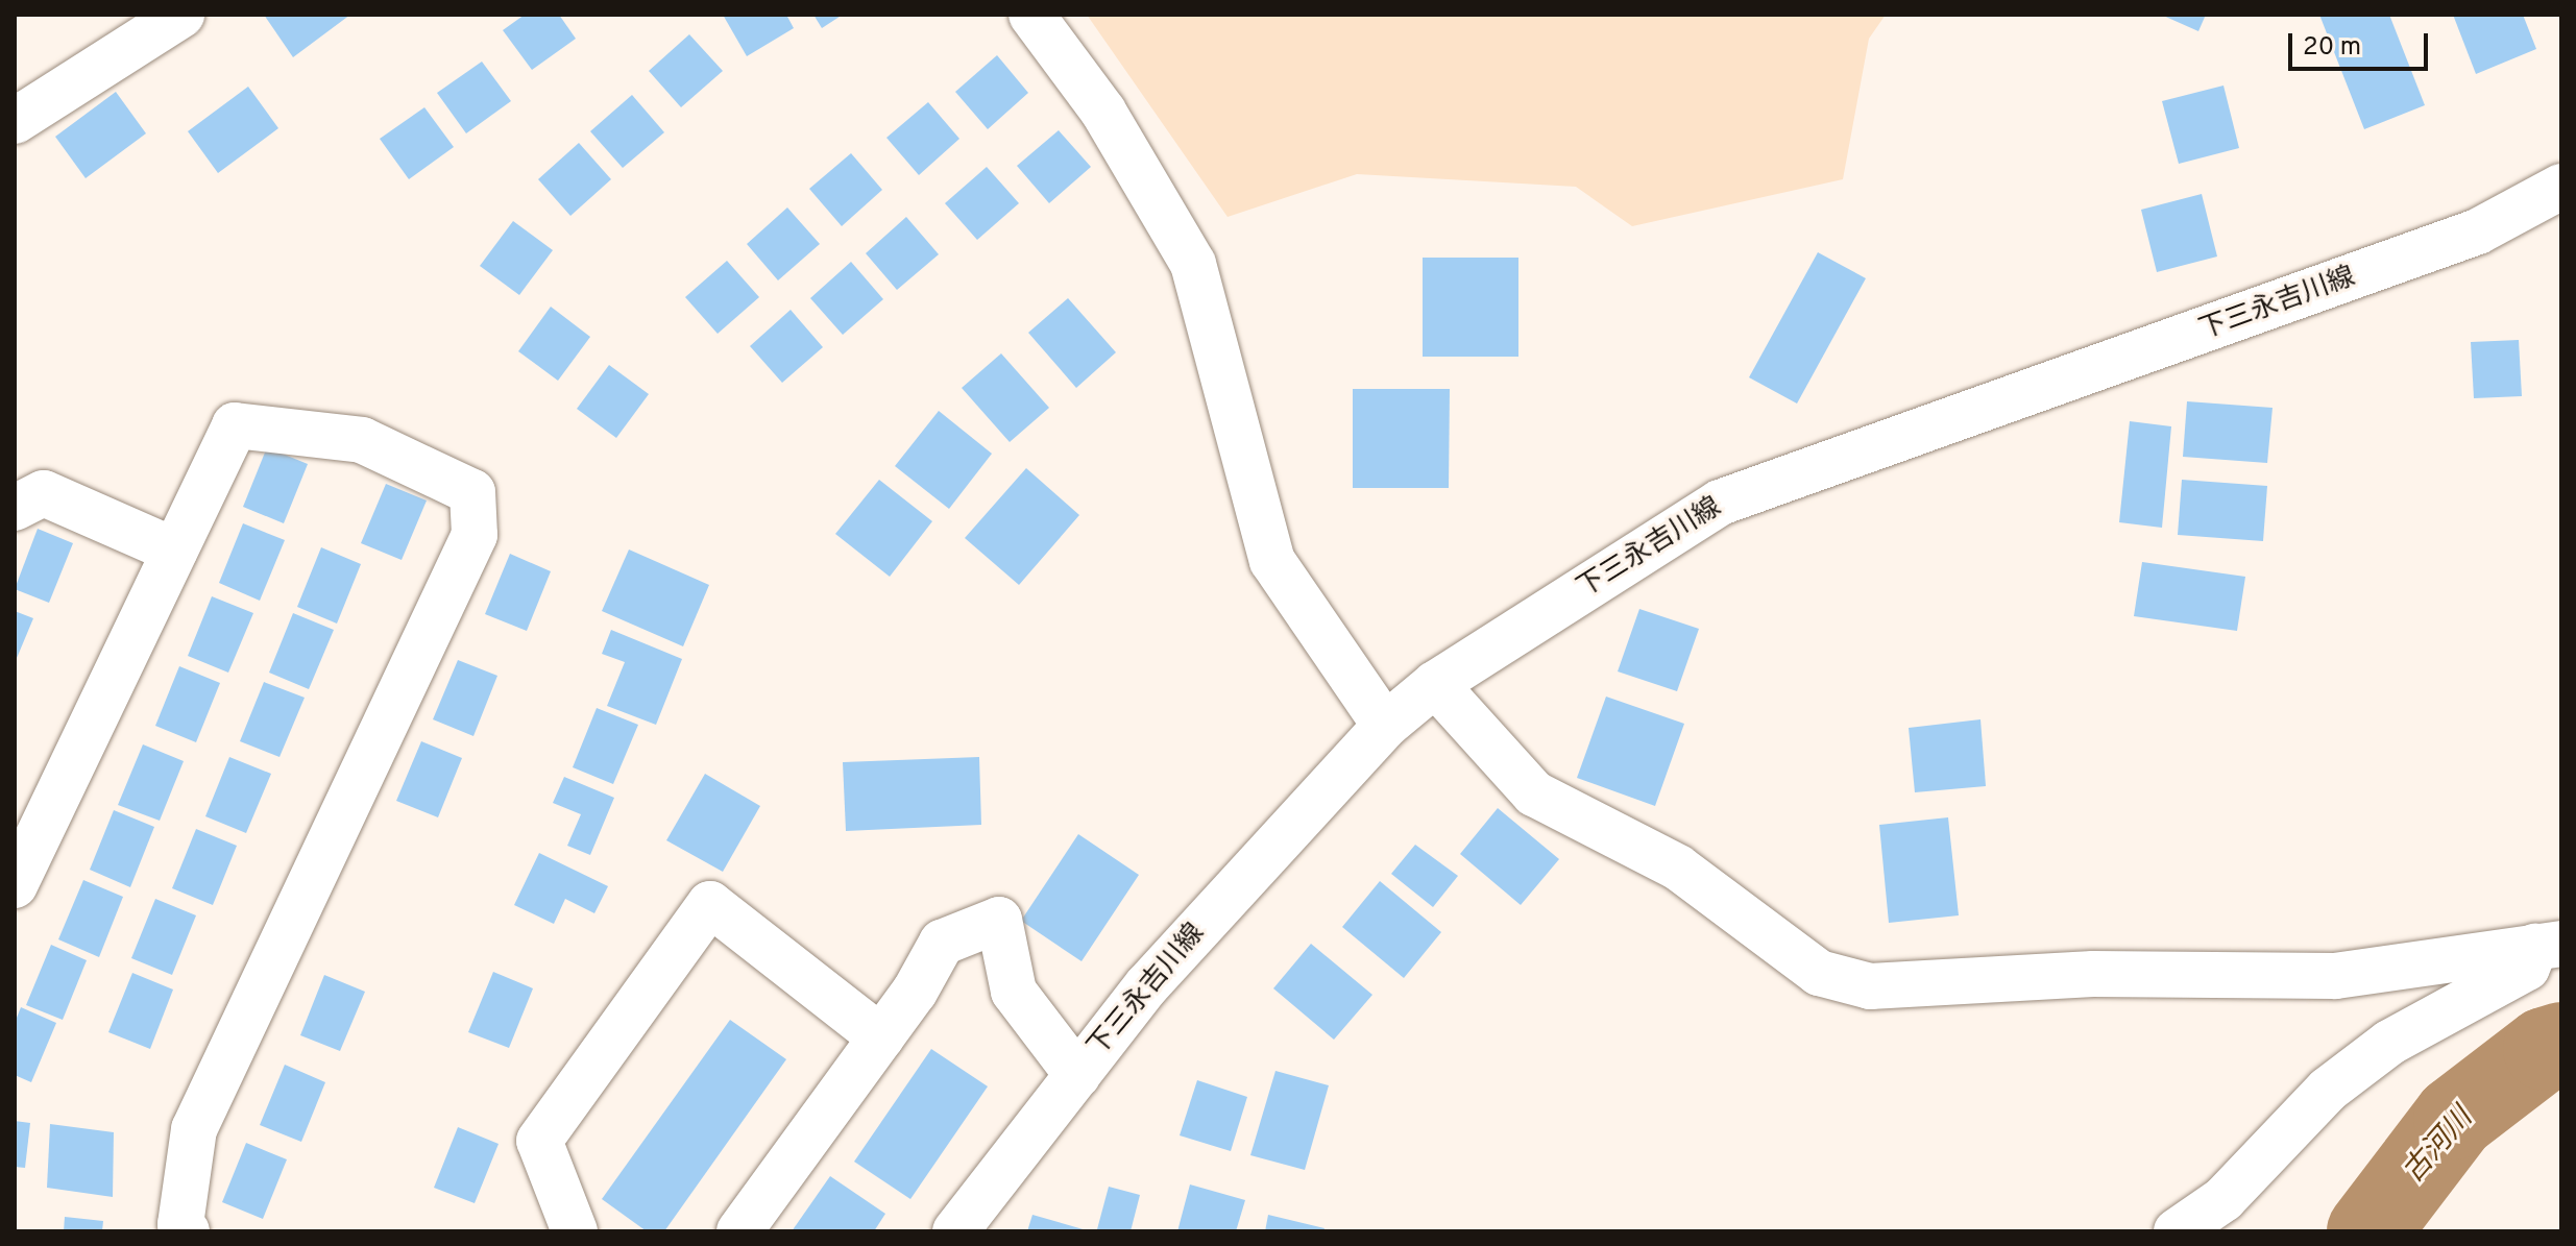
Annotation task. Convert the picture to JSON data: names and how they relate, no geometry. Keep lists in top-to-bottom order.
{
  "streets": {
    "street": ["下三永吉川線"]
  },
  "water": ["古河川"],
  "scale_bar": "20 m"
}
